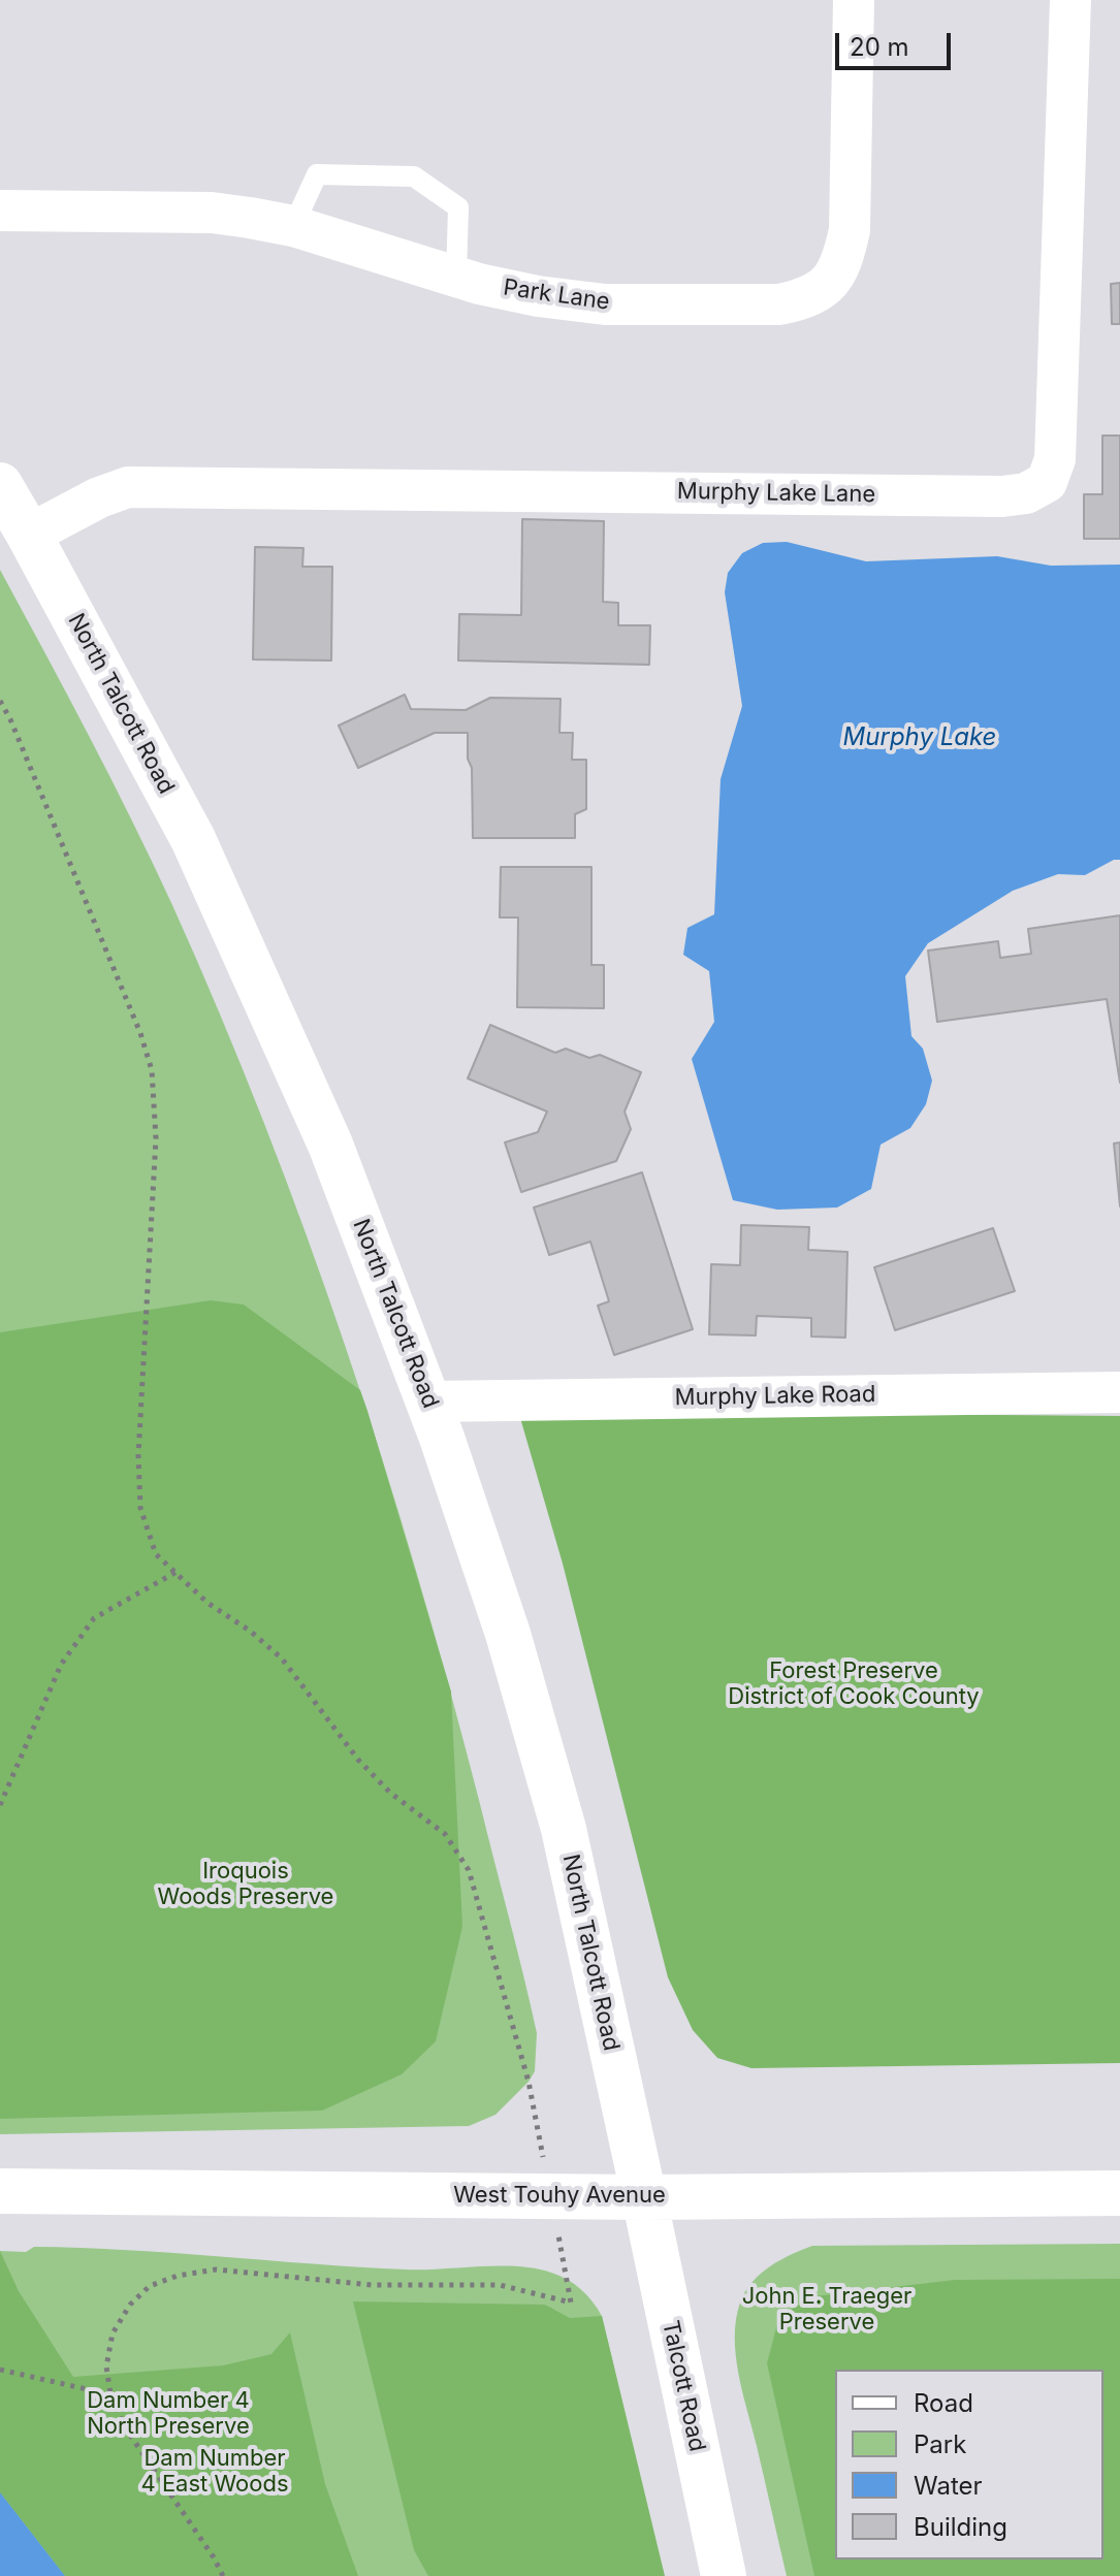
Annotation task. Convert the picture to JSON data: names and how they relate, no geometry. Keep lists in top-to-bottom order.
{
  "streets": {
    "main road": ["North Talcott Road", "West Touhy Avenue", "Talcott Road"],
    "street": ["Park Lane", "Murphy Lake Lane", "Murphy Lake Road"]
  },
  "crossings": [
    ["Murphy Lake Lane", "North Talcott Road"],
    ["North Talcott Road", "Murphy Lake Road"],
    ["North Talcott Road", "West Touhy Avenue"],
    ["North Talcott Road", "Talcott Road"],
    ["West Touhy Avenue", "Talcott Road"]
  ],
  "water": ["Murphy Lake"],
  "parks": [
    "Forest Preserve District of Cook County",
    "Iroquois Woods Preserve",
    "John E. Traeger Preserve",
    "Dam Number 4 North Preserve",
    "Dam Number 4 East Woods"
  ],
  "legend": [
    "Road",
    "Park",
    "Water",
    "Building"
  ],
  "scale_bar": "20 m"
}
